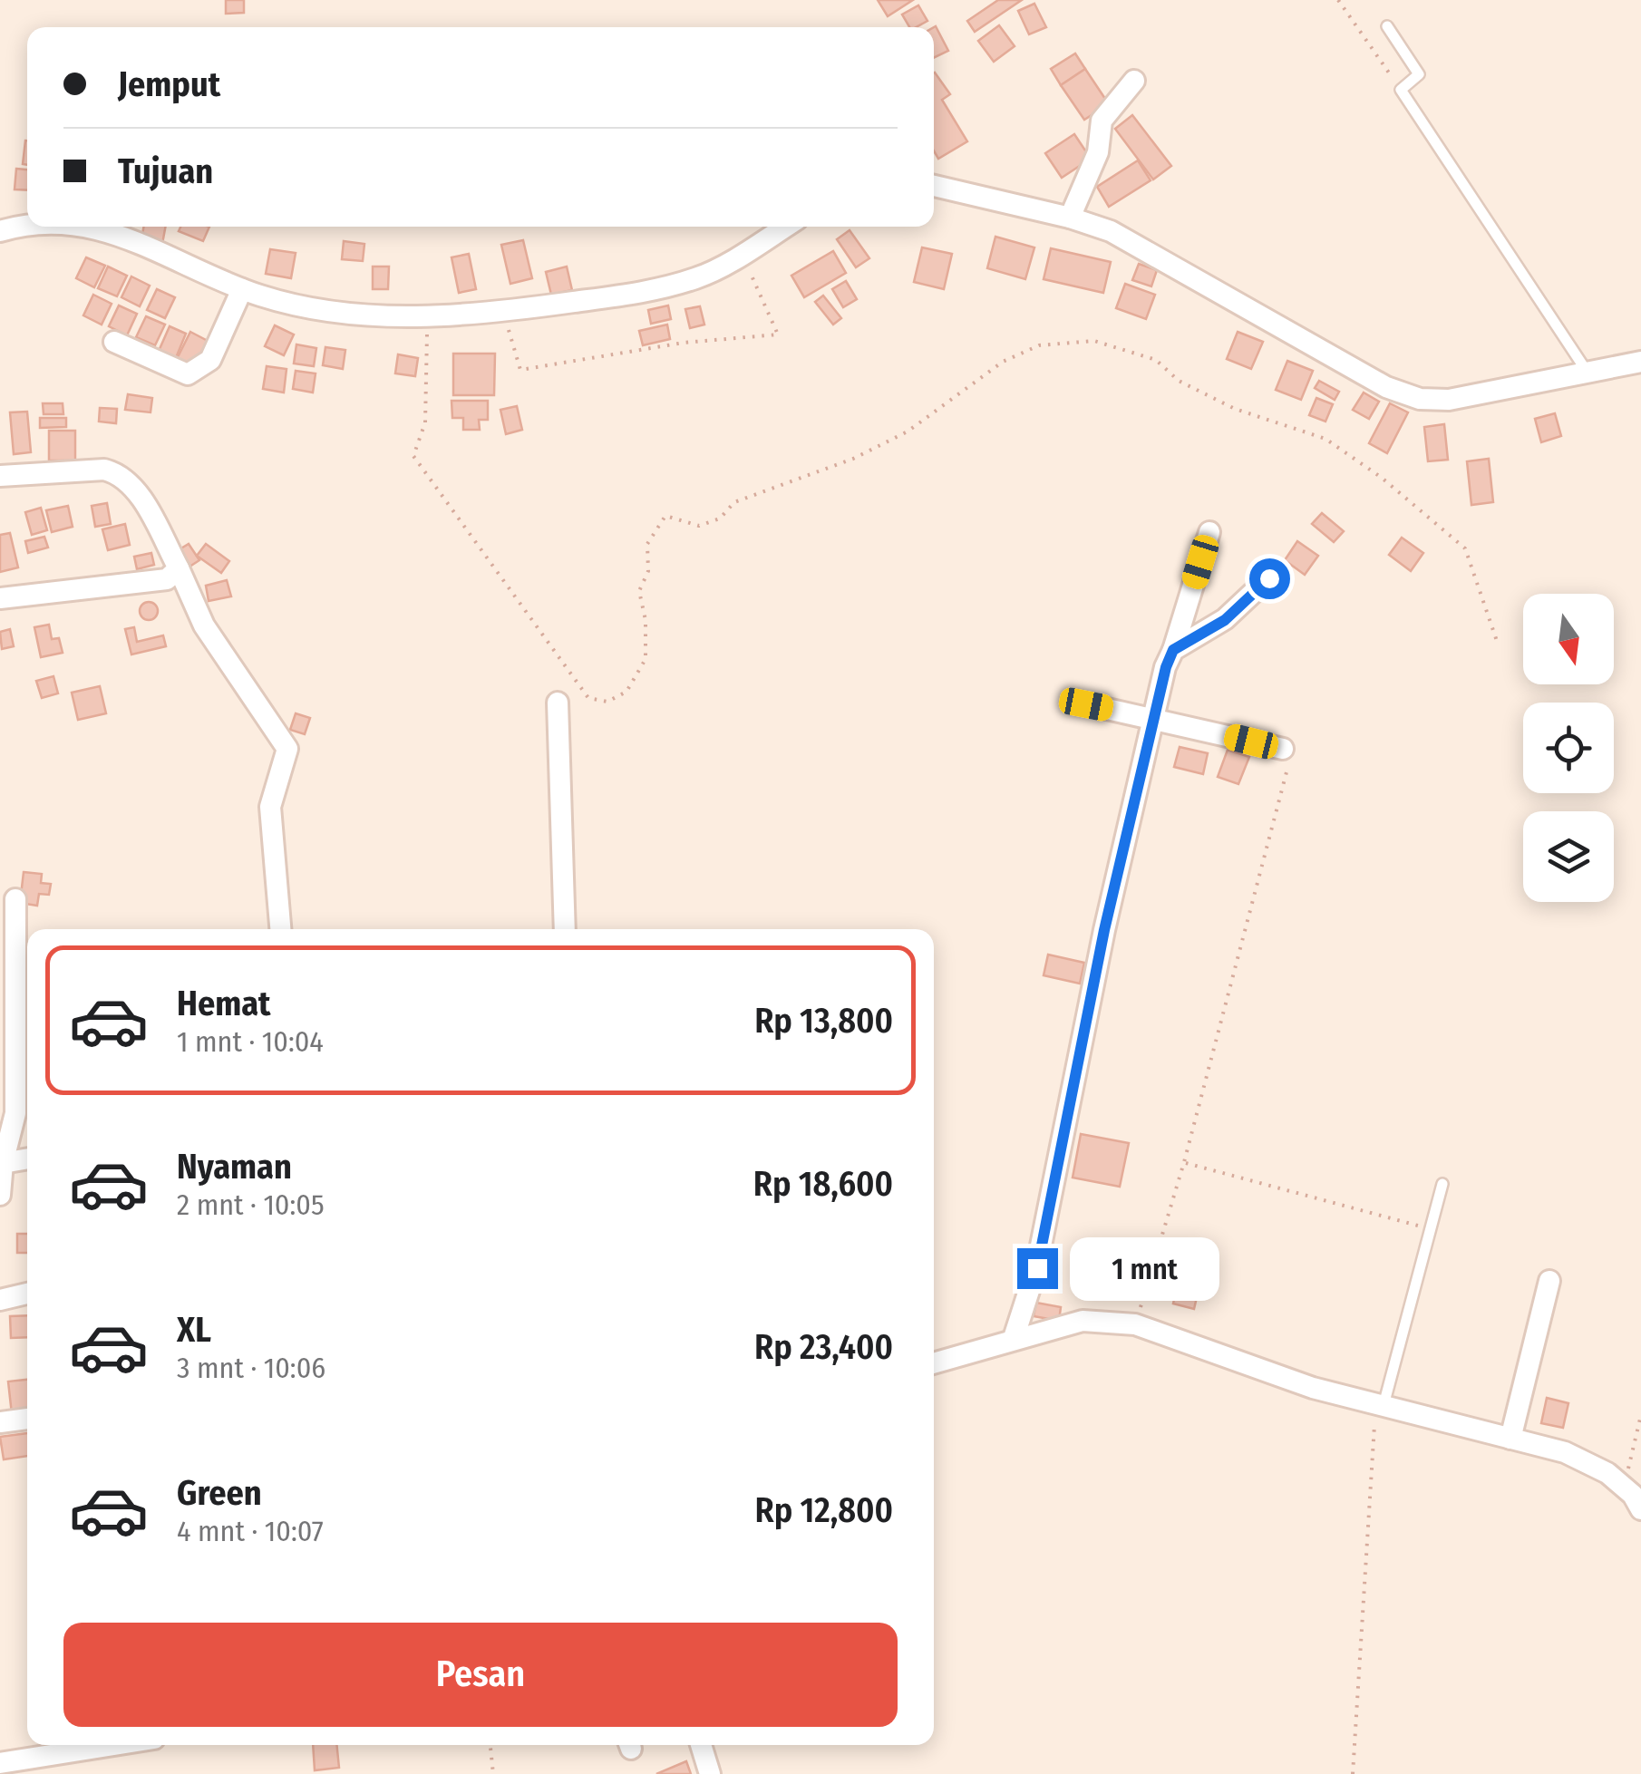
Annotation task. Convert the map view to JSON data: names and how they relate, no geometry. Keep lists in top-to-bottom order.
{
  "north": "bottom",
  "page": {
    "banner": ["Jemput", "Tujuan"],
    "list": [
      {
        "name": "Hemat",
        "note": "1 mnt · 10:04",
        "value": "Rp 13,800"
      },
      {
        "name": "Nyaman",
        "note": "2 mnt · 10:05",
        "value": "Rp 18,600"
      },
      {
        "name": "XL",
        "note": "3 mnt · 10:06",
        "value": "Rp 23,400"
      },
      {
        "name": "Green",
        "note": "4 mnt · 10:07",
        "value": "Rp 12,800"
      }
    ],
    "bubble": "1 mnt",
    "buttons": "Pesan"
  }
}
